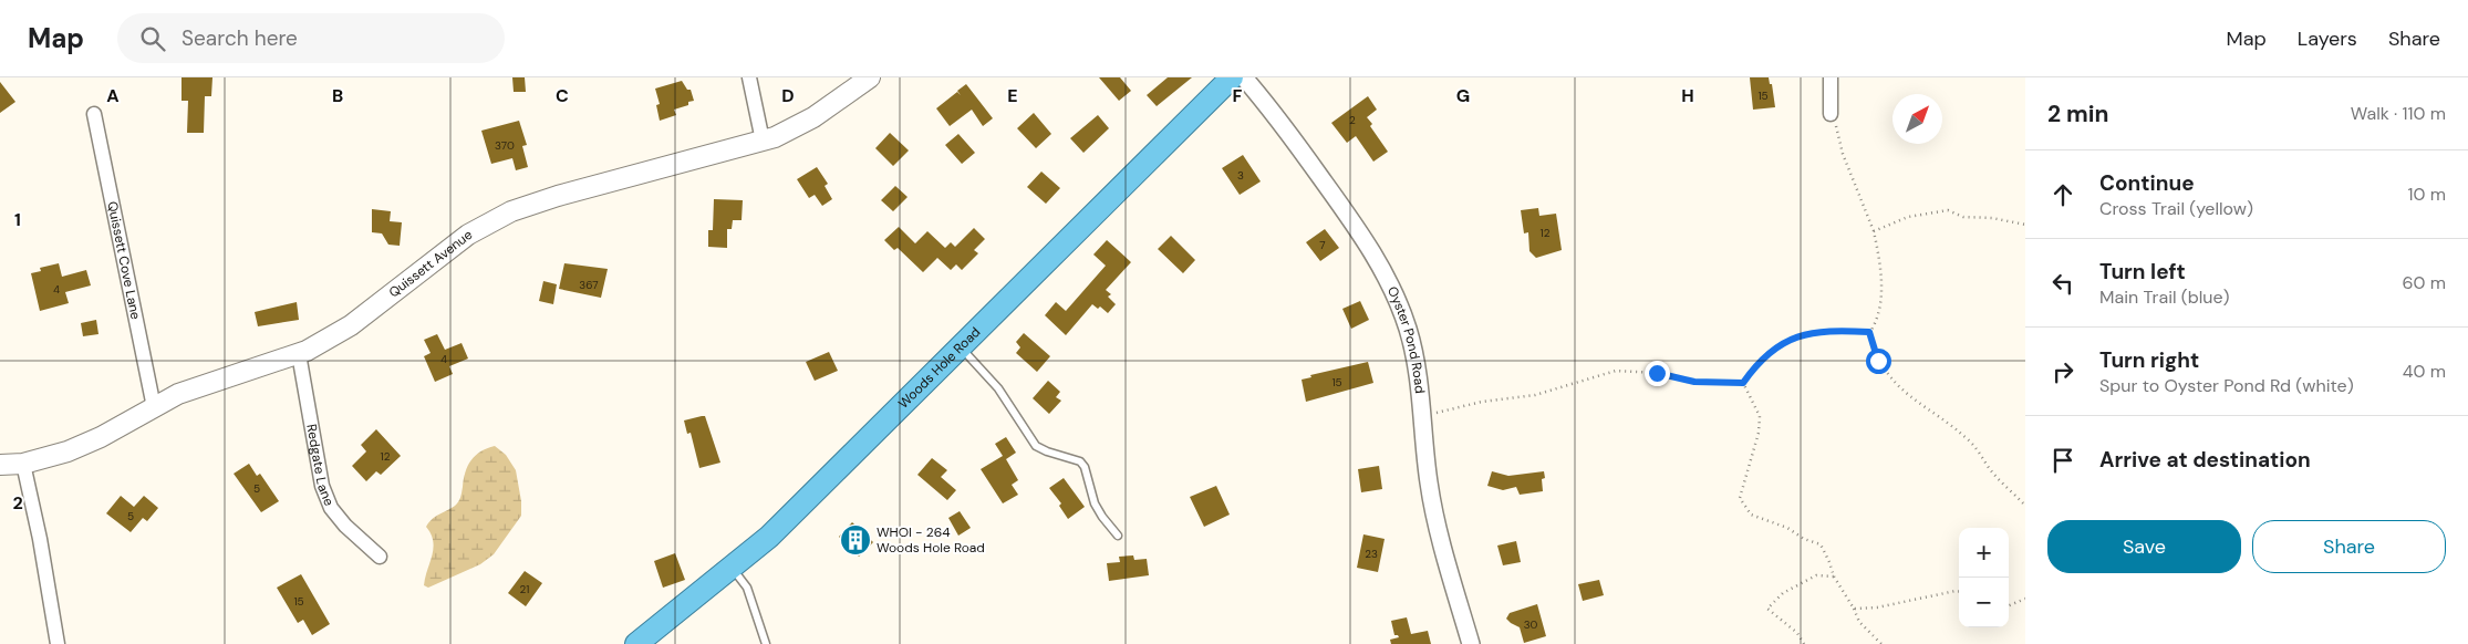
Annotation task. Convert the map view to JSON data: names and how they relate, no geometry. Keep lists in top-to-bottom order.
{
  "streets": {
    "highway": ["Woods Hole Road"],
    "main road": ["Quissett Avenue"],
    "street": ["Quissett Cove Lane", "Oyster Pond Road", "Redgate Lane"]
  },
  "crossings": [
    ["Quissett Cove Lane", "Quissett Avenue"],
    ["Quissett Avenue", "Redgate Lane"]
  ],
  "places": {
    "building": ["WHOI - 264 Woods Hole Road"]
  },
  "house_numbers": [
    "15",
    "2",
    "370",
    "3",
    "12",
    "7",
    "367",
    "4",
    "4",
    "15",
    "12",
    "5",
    "5",
    "23",
    "21",
    "15",
    "30"
  ],
  "north": "top right",
  "page": {
    "header": "Map",
    "search": "Search here",
    "nav": ["Map", "Layers", "Share"],
    "heading": ["2 min", "Walk · 110 m"],
    "list": [
      ["Continue", "Cross Trail (yellow)", "10 m"],
      ["Turn left", "Main Trail (blue)", "60 m"],
      ["Turn right", "Spur to Oyster Pond Rd (white)", "40 m"],
      "Arrive at destination"
    ],
    "buttons": ["Save", "Share"],
    "map_buttons": ["+", "−"]
  },
  "grid": {
    "columns": [
      "A",
      "B",
      "C",
      "D",
      "E",
      "F",
      "G",
      "H"
    ],
    "rows": ["1", "2"]
  }
}
